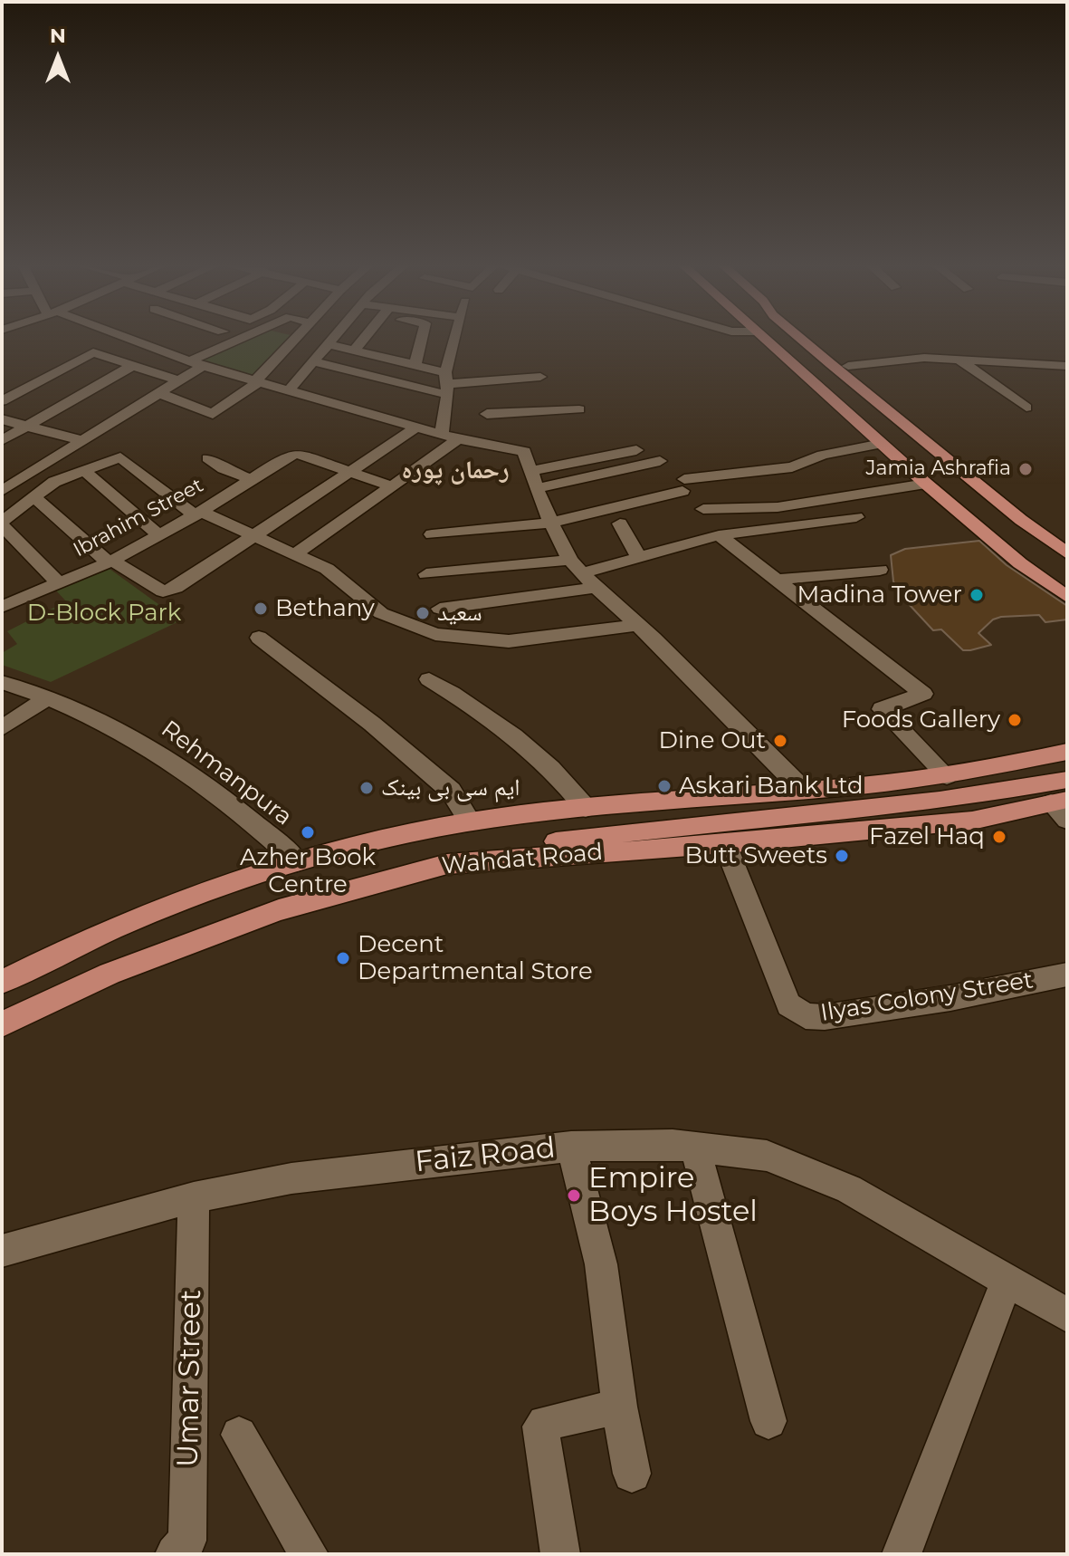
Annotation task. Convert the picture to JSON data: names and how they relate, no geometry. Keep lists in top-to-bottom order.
{
  "streets": {
    "main road": ["Wahdat Road"],
    "street": [
      "Ibrahim Street",
      "Rehmanpura",
      "Ilyas Colony Street",
      "Faiz Road",
      "Umar Street"
    ]
  },
  "crossings": [
    ["Rehmanpura", "Wahdat Road"],
    ["Wahdat Road", "Ilyas Colony Street"],
    ["Faiz Road", "Umar Street"]
  ],
  "districts": ["رحمان پورہ"],
  "parks": ["D-Block Park"],
  "places": [
    "Jamia Ashrafia",
    "Madina Tower",
    "Bethany",
    "سعید",
    "Foods Gallery",
    "Dine Out",
    "Askari Bank Ltd",
    "ایم سی بی بینک",
    "Azher Book Centre",
    "Fazel Haq",
    "Butt Sweets",
    "Decent Departmental Store",
    "Empire Boys Hostel"
  ],
  "north": "top"
}
